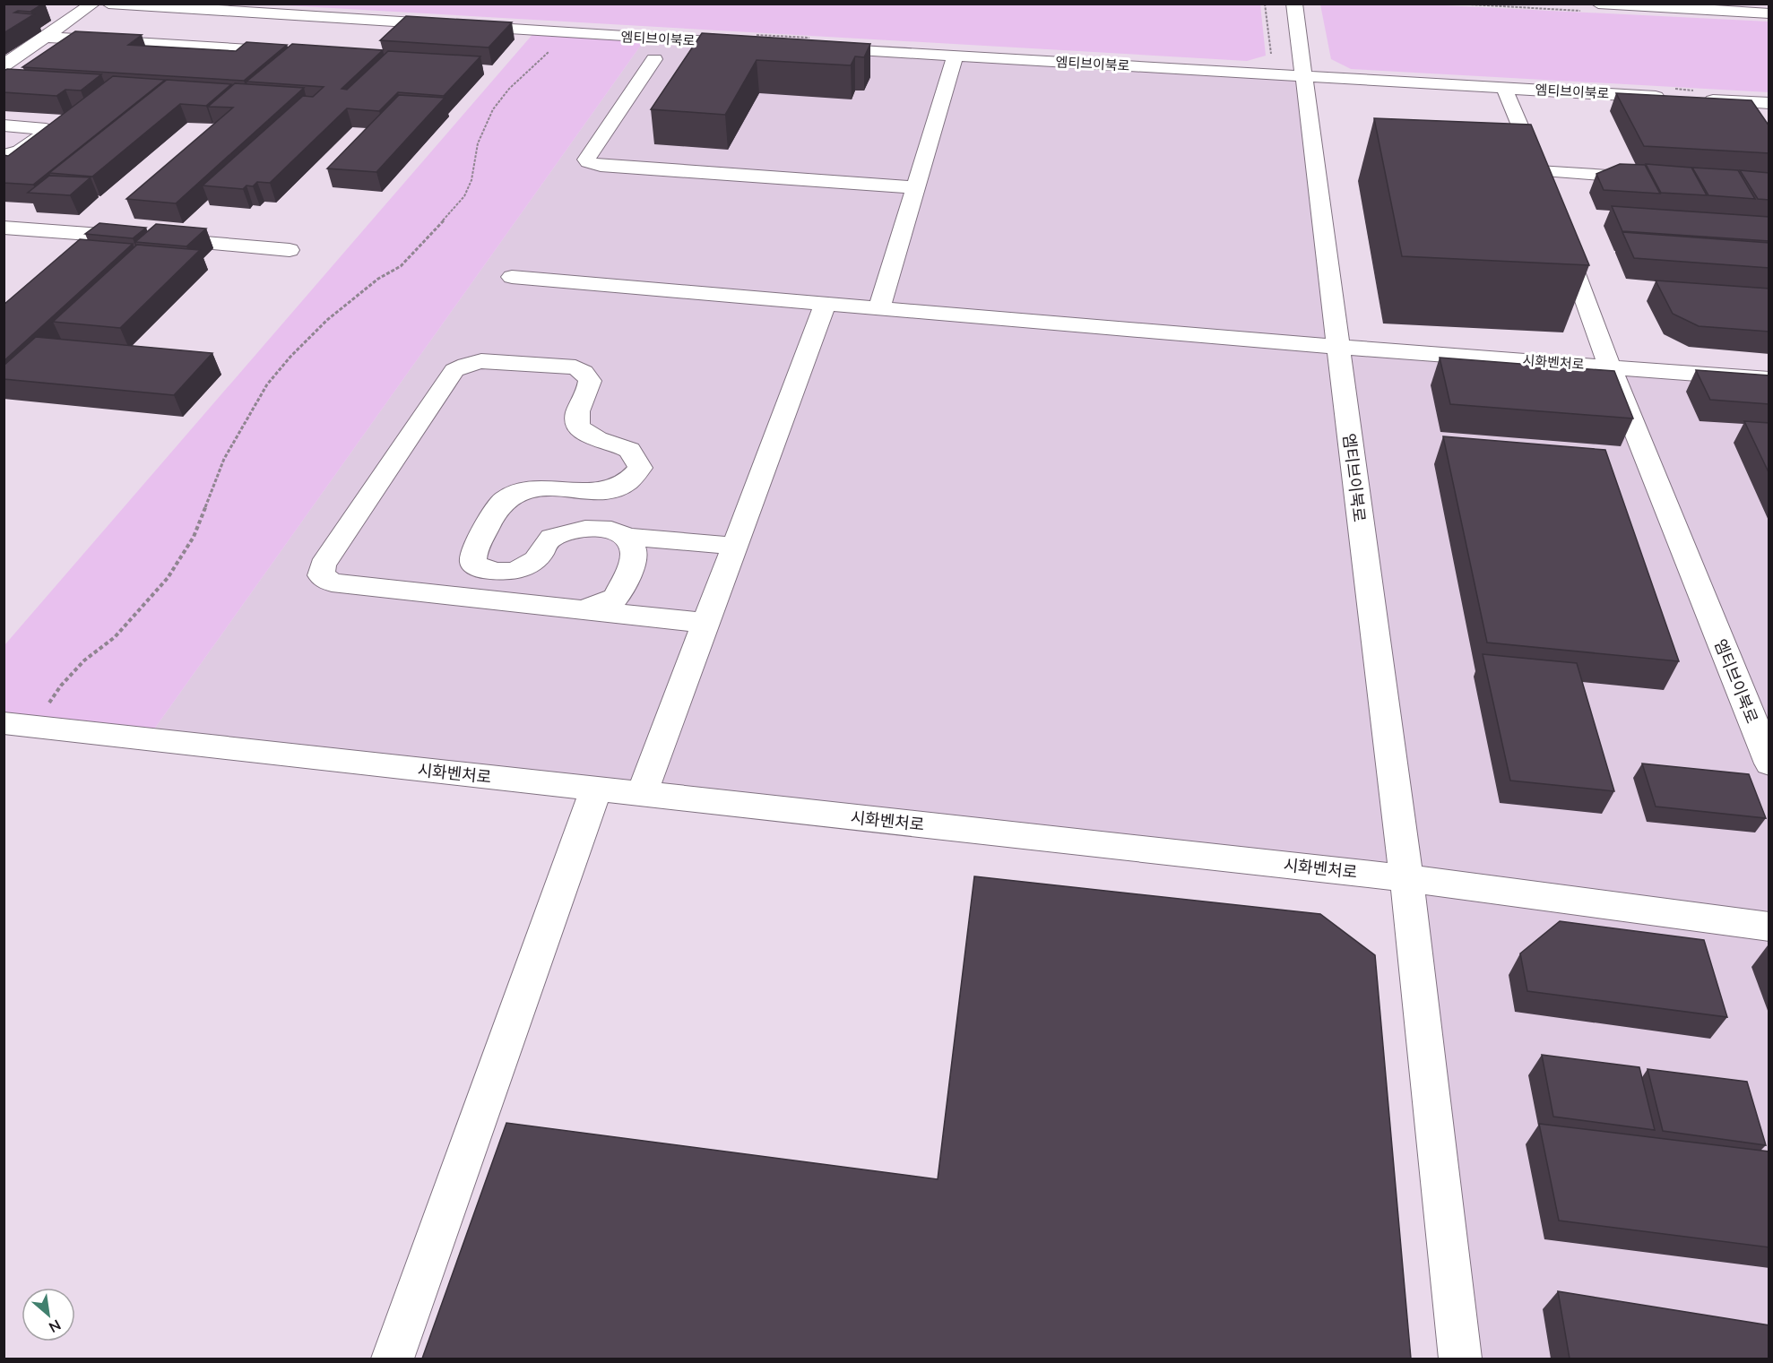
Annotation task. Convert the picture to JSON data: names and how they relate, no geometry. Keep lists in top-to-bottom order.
{
  "streets": {
    "street": ["엠티브이북로", "시화벤처로"]
  },
  "crossings": [
    ["엠티브이북로", "시화벤처로"]
  ],
  "north": "bottom right"
}
